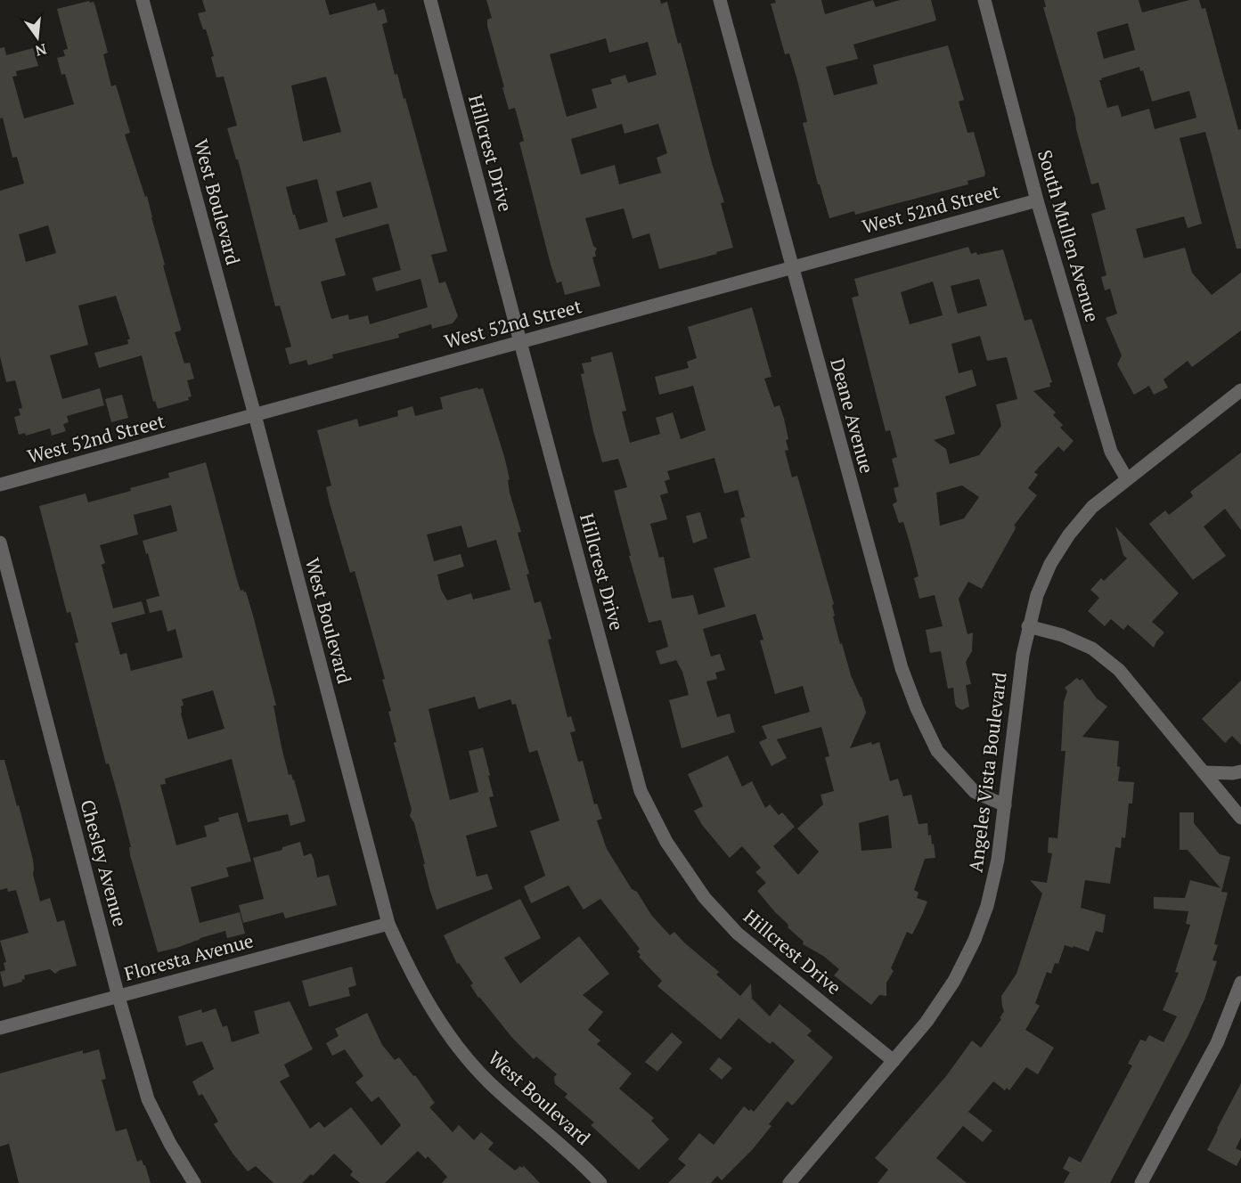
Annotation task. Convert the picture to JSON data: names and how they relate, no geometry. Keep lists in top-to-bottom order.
{
  "streets": {
    "street": [
      "Hillcrest Drive",
      "West Boulevard",
      "West 52nd Street",
      "South Mullen Avenue",
      "Deane Avenue",
      "Angeles Vista Boulevard",
      "Chesley Avenue",
      "Floresta Avenue"
    ]
  },
  "crossings": [
    ["Hillcrest Drive", "West 52nd Street"],
    ["Hillcrest Drive", "Angeles Vista Boulevard"],
    ["West Boulevard", "West 52nd Street"],
    ["West Boulevard", "Floresta Avenue"],
    ["West 52nd Street", "South Mullen Avenue"],
    ["West 52nd Street", "Deane Avenue"],
    ["South Mullen Avenue", "Angeles Vista Boulevard"],
    ["Deane Avenue", "Angeles Vista Boulevard"],
    ["Chesley Avenue", "Floresta Avenue"]
  ],
  "north": "bottom"
}
